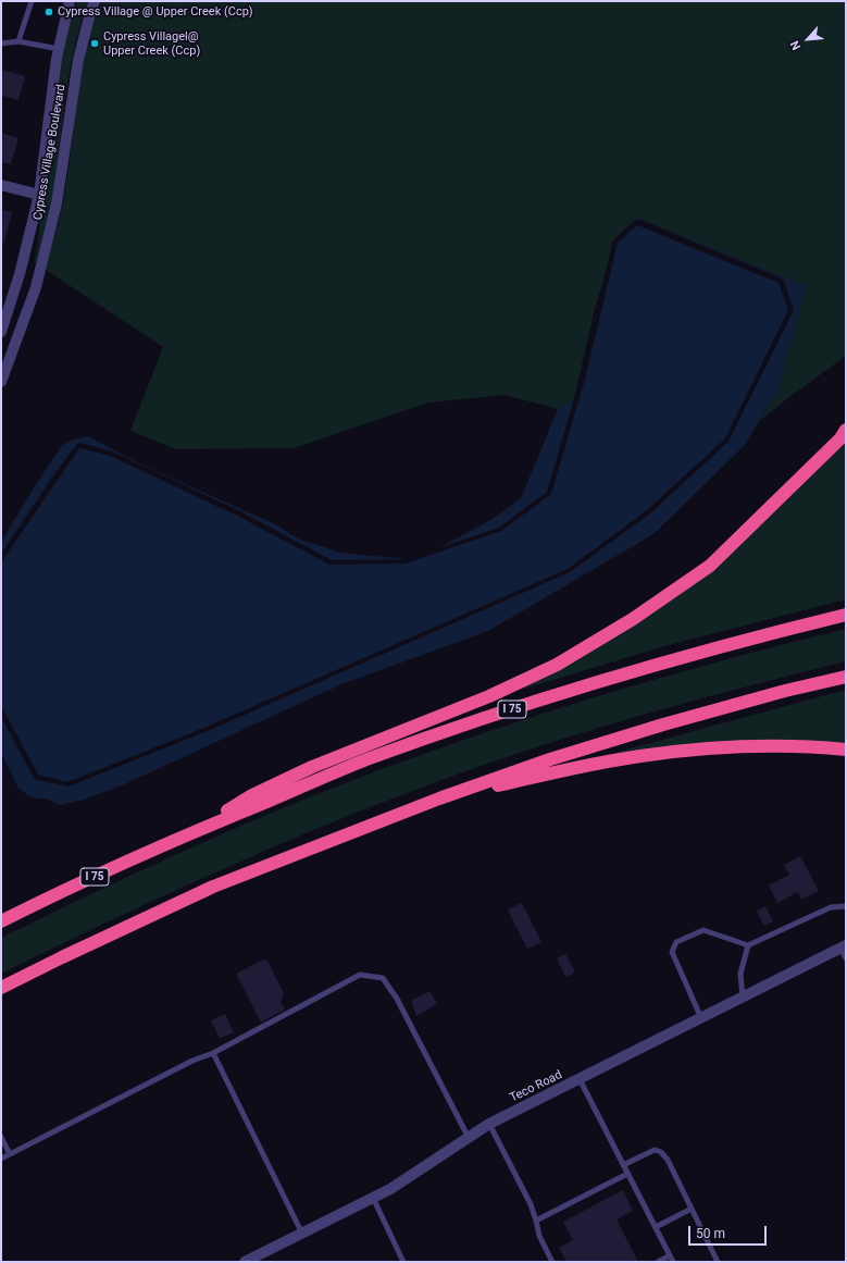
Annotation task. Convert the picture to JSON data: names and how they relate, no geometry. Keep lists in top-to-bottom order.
{
  "streets": {
    "highway": ["I 75"],
    "street": ["Cypress Village Boulevard", "Teco Road"]
  },
  "places": ["Cypress Village @ Upper Creek (Ccp)", "Cypress Villagel@ Upper Creek (Ccp)"],
  "scale_bar": "50 m",
  "north": "bottom left"
}
